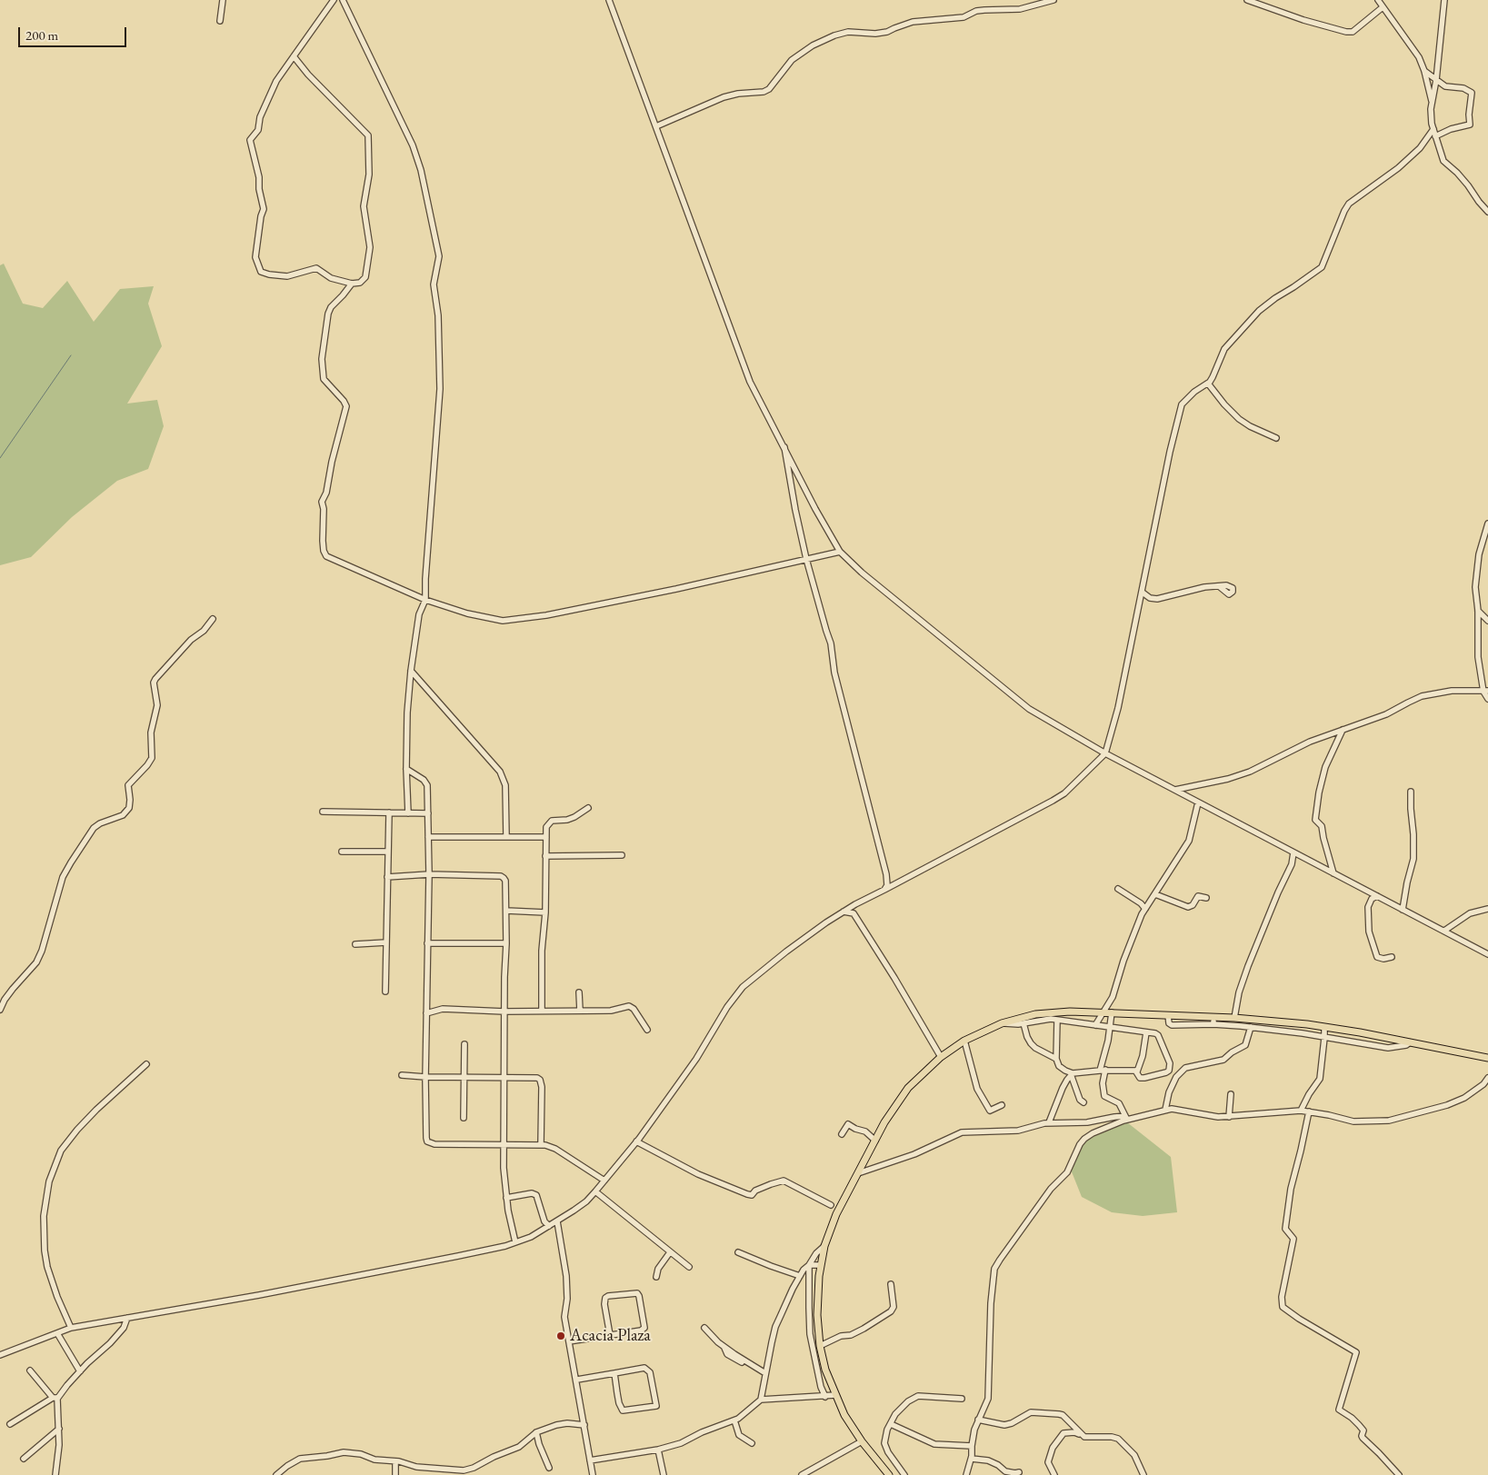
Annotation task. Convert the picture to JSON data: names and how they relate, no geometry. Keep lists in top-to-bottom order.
{
  "places": ["Acacia Plaza"],
  "scale_bar": "200 m"
}
